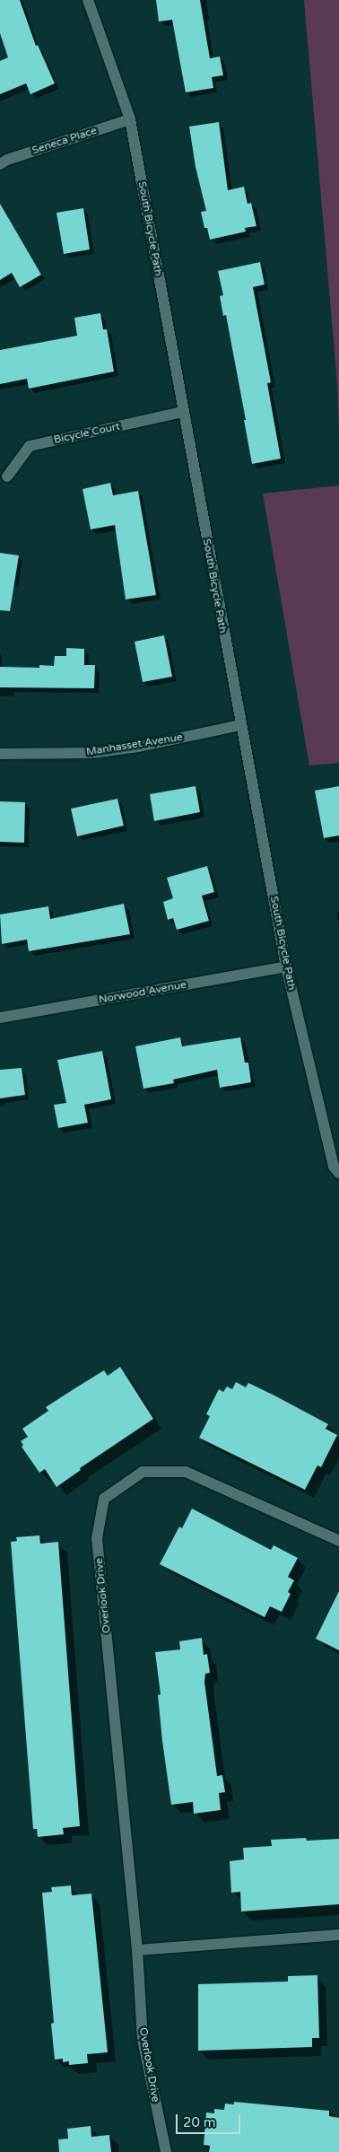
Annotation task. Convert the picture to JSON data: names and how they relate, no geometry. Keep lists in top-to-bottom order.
{
  "streets": {
    "street": [
      "Seneca Place",
      "South Bicycle Path",
      "Bicycle Court",
      "Manhasset Avenue",
      "Norwood Avenue",
      "Overlook Drive"
    ]
  },
  "crossings": [
    ["Seneca Place", "South Bicycle Path"],
    ["South Bicycle Path", "Bicycle Court"],
    ["South Bicycle Path", "Manhasset Avenue"],
    ["South Bicycle Path", "Norwood Avenue"]
  ],
  "scale_bar": "20 m"
}
